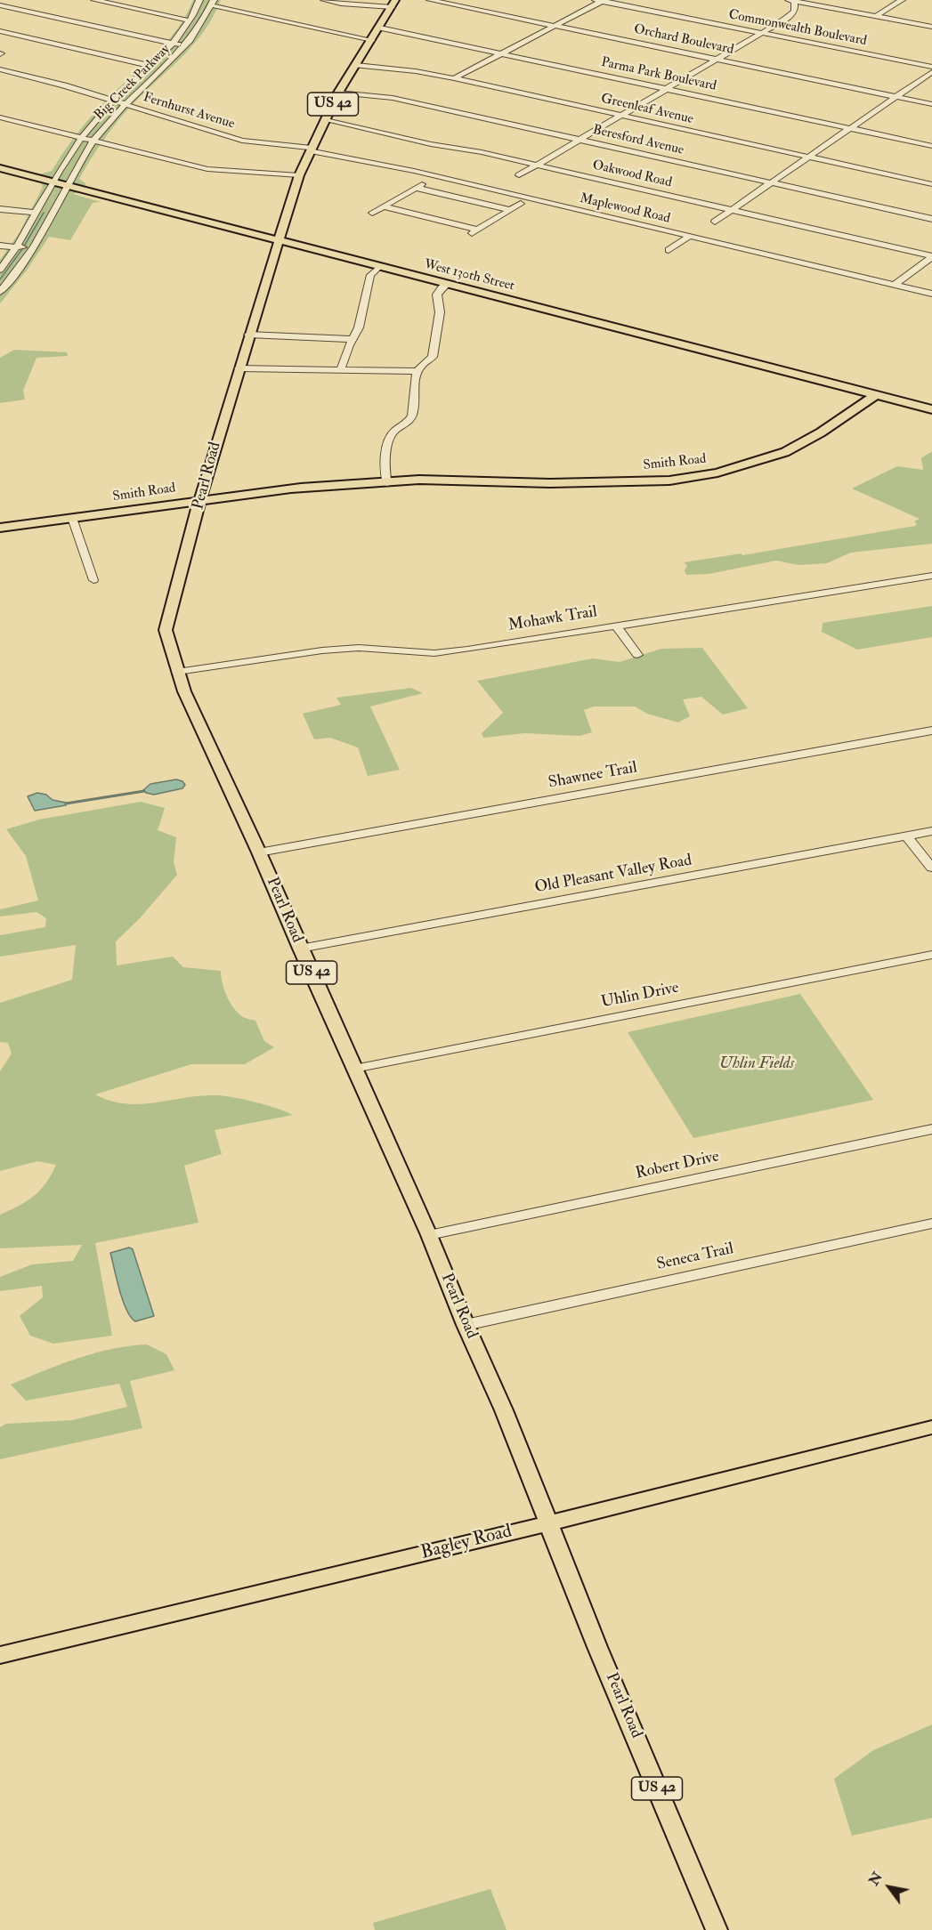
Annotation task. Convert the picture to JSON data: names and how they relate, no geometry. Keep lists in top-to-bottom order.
{
  "streets": {
    "main road": [
      "US 42",
      "West 130th Street",
      "Smith Road",
      "Pearl Road",
      "Bagley Road"
    ],
    "street": [
      "Commonwealth Boulevard",
      "Orchard Boulevard",
      "Parma Park Boulevard",
      "Big Creek Parkway",
      "Greenleaf Avenue",
      "Fernhurst Avenue",
      "Beresford Avenue",
      "Oakwood Road",
      "Maplewood Road",
      "Mohawk Trail",
      "Shawnee Trail",
      "Old Pleasant Valley Road",
      "Uhlin Drive",
      "Robert Drive",
      "Seneca Trail"
    ]
  },
  "crossings": [
    ["Parma Park Boulevard", "Pearl Road"],
    ["Big Creek Parkway", "Fernhurst Avenue"],
    ["Big Creek Parkway", "West 130th Street"],
    ["Greenleaf Avenue", "Pearl Road"],
    ["Fernhurst Avenue", "Maplewood Road"],
    ["Fernhurst Avenue", "Pearl Road"],
    ["Beresford Avenue", "Pearl Road"],
    ["Oakwood Road", "Pearl Road"],
    ["Maplewood Road", "Pearl Road"],
    ["West 130th Street", "Smith Road"],
    ["West 130th Street", "Pearl Road"],
    ["Smith Road", "Pearl Road"],
    ["Pearl Road", "Mohawk Trail"],
    ["Pearl Road", "Shawnee Trail"],
    ["Pearl Road", "Old Pleasant Valley Road"],
    ["Pearl Road", "Uhlin Drive"],
    ["Pearl Road", "Robert Drive"],
    ["Pearl Road", "Seneca Trail"],
    ["Pearl Road", "Bagley Road"]
  ],
  "parks": ["Uhlin Fields"],
  "north": "top left"
}
